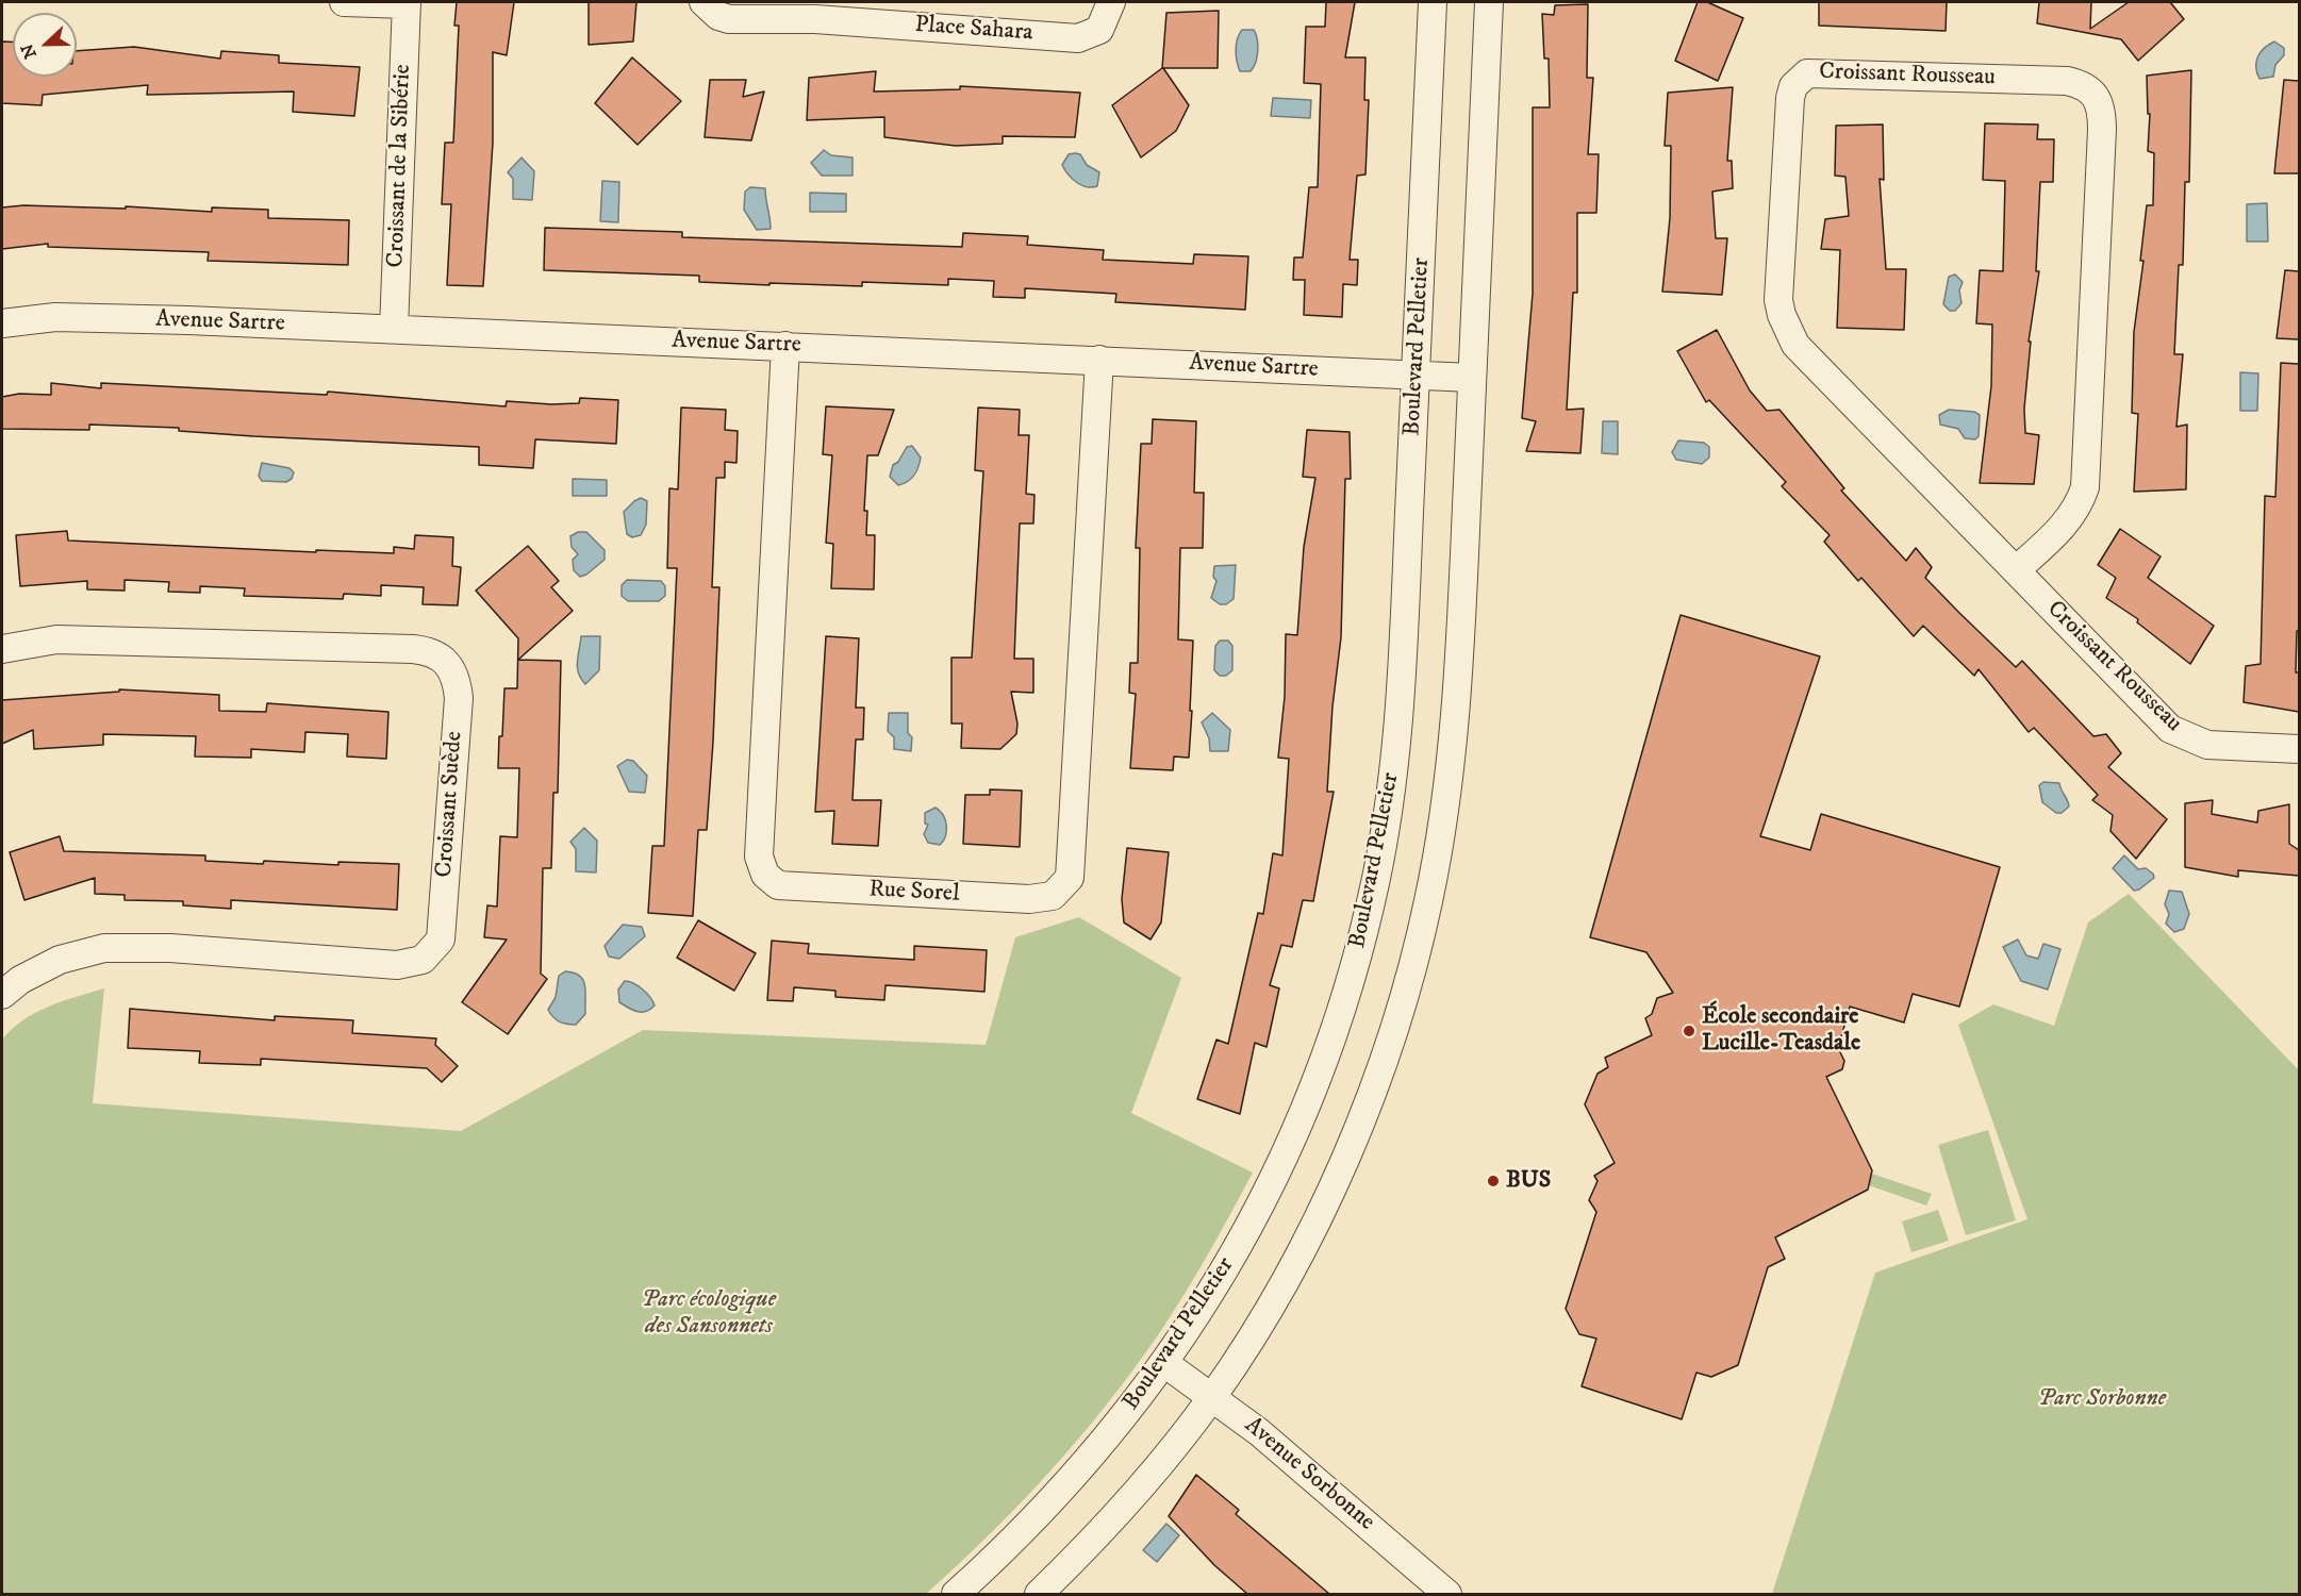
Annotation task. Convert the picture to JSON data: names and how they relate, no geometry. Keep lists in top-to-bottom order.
{
  "streets": {
    "street": [
      "Place Sahara",
      "Croissant Rousseau",
      "Croissant de la Sibérie",
      "Avenue Sartre",
      "Boulevard Pelletier",
      "Croissant Suède",
      "Rue Sorel",
      "Avenue Sorbonne"
    ]
  },
  "crossings": [
    ["Croissant de la Sibérie", "Avenue Sartre"],
    ["Avenue Sartre", "Boulevard Pelletier"],
    ["Avenue Sartre", "Rue Sorel"],
    ["Boulevard Pelletier", "Avenue Sorbonne"]
  ],
  "parks": ["Parc écologique des Sansonnets", "Parc Sorbonne"],
  "places": ["École secondaire Lucille-Teasdale", "BUS"],
  "north": "left"
}
